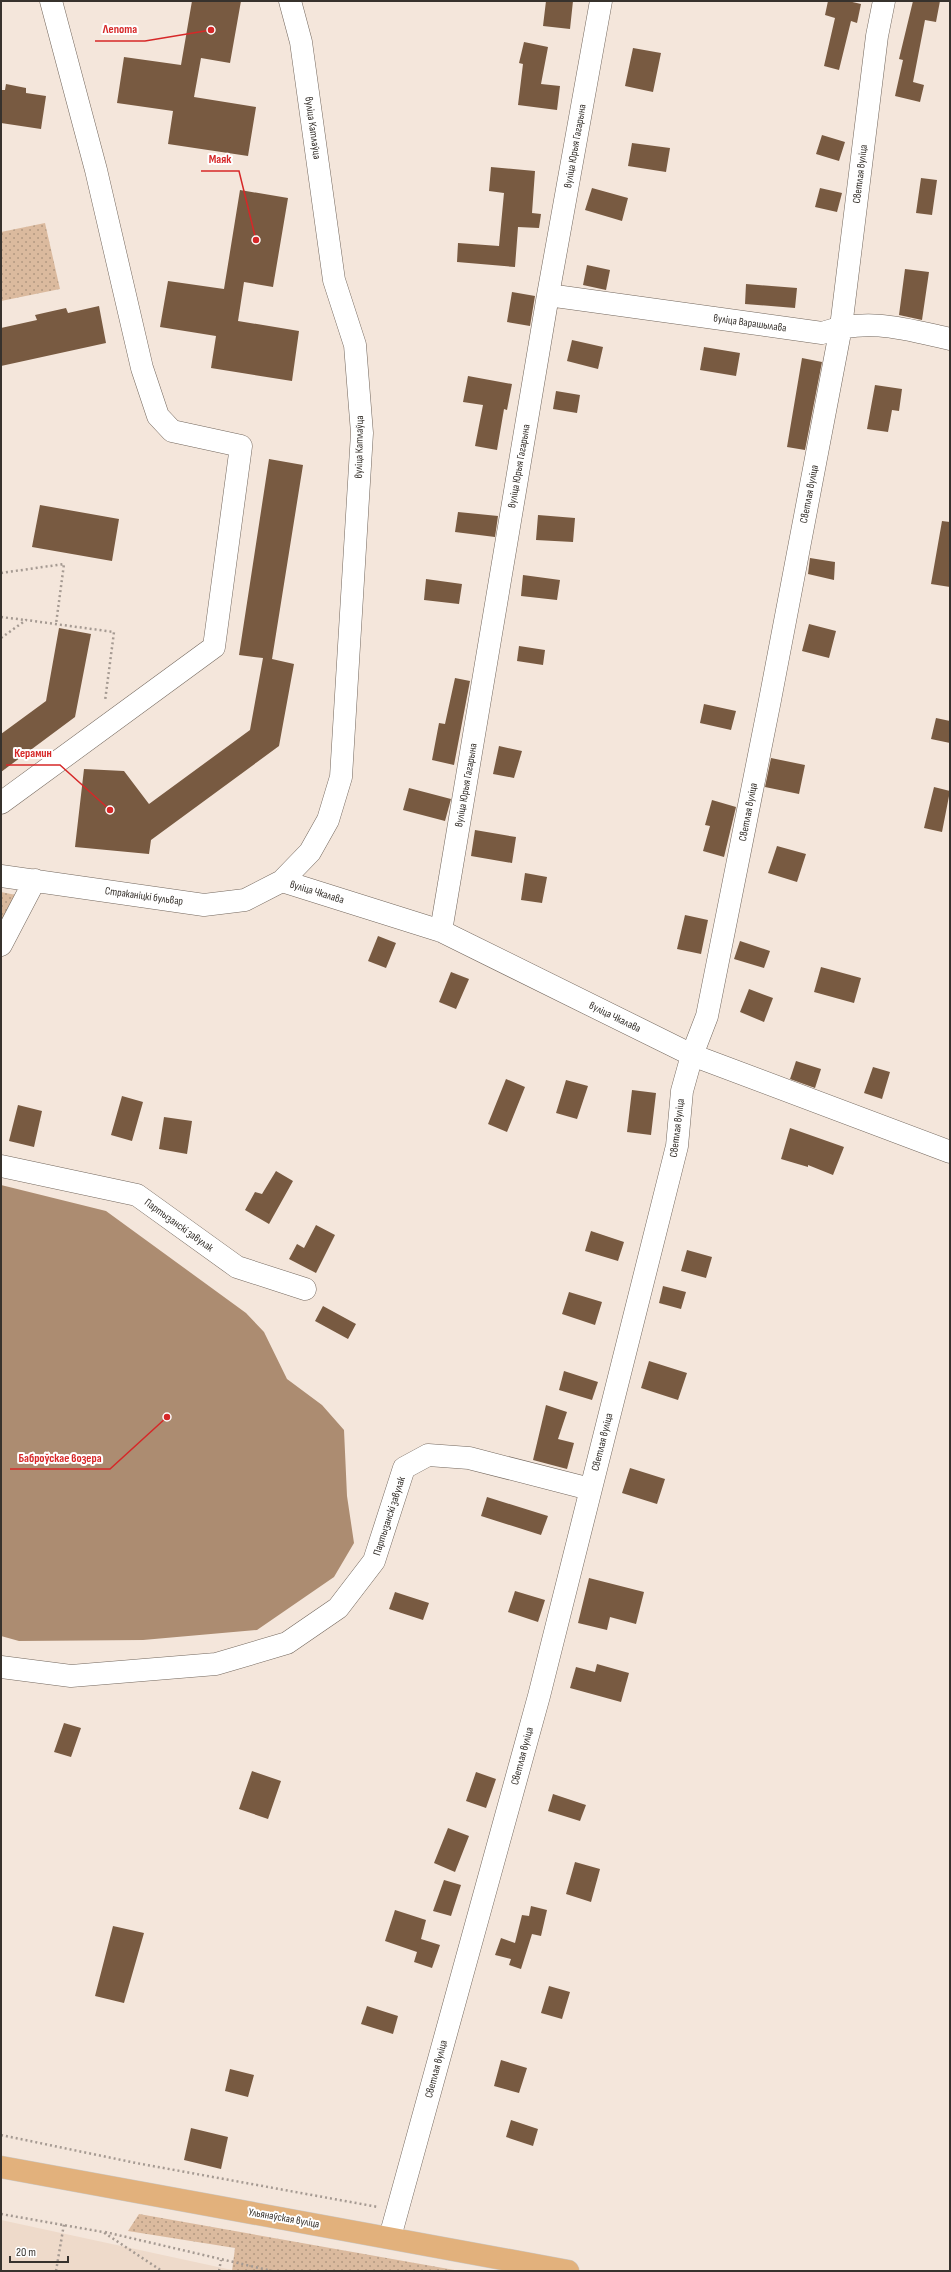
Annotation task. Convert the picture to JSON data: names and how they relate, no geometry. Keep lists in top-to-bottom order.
{
  "streets": {
    "main road": ["Ульянаўская вуліца"],
    "street": [
      "вуліца Катлаўца",
      "вуліца Юрыя Гагарына",
      "Светлая вуліца",
      "вуліца Варашылава",
      "вуліца Чкалава",
      "Страканіцкі бульвар",
      "Партызанскі завулак"
    ]
  },
  "crossings": [
    ["вуліца Катлаўца", "вуліца Чкалава"],
    ["вуліца Катлаўца", "Страканіцкі бульвар"],
    ["вуліца Юрыя Гагарына", "вуліца Варашылава"],
    ["вуліца Юрыя Гагарына", "вуліца Чкалава"],
    ["Светлая вуліца", "вуліца Варашылава"],
    ["Светлая вуліца", "вуліца Чкалава"],
    ["Светлая вуліца", "Партызанскі завулак"],
    ["Светлая вуліца", "Ульянаўская вуліца"],
    ["вуліца Чкалава", "Страканіцкі бульвар"]
  ],
  "places": [
    "Лепота",
    "Маяк",
    "Керамин",
    "Баброўскае возера"
  ],
  "scale_bar": "20 m"
}
